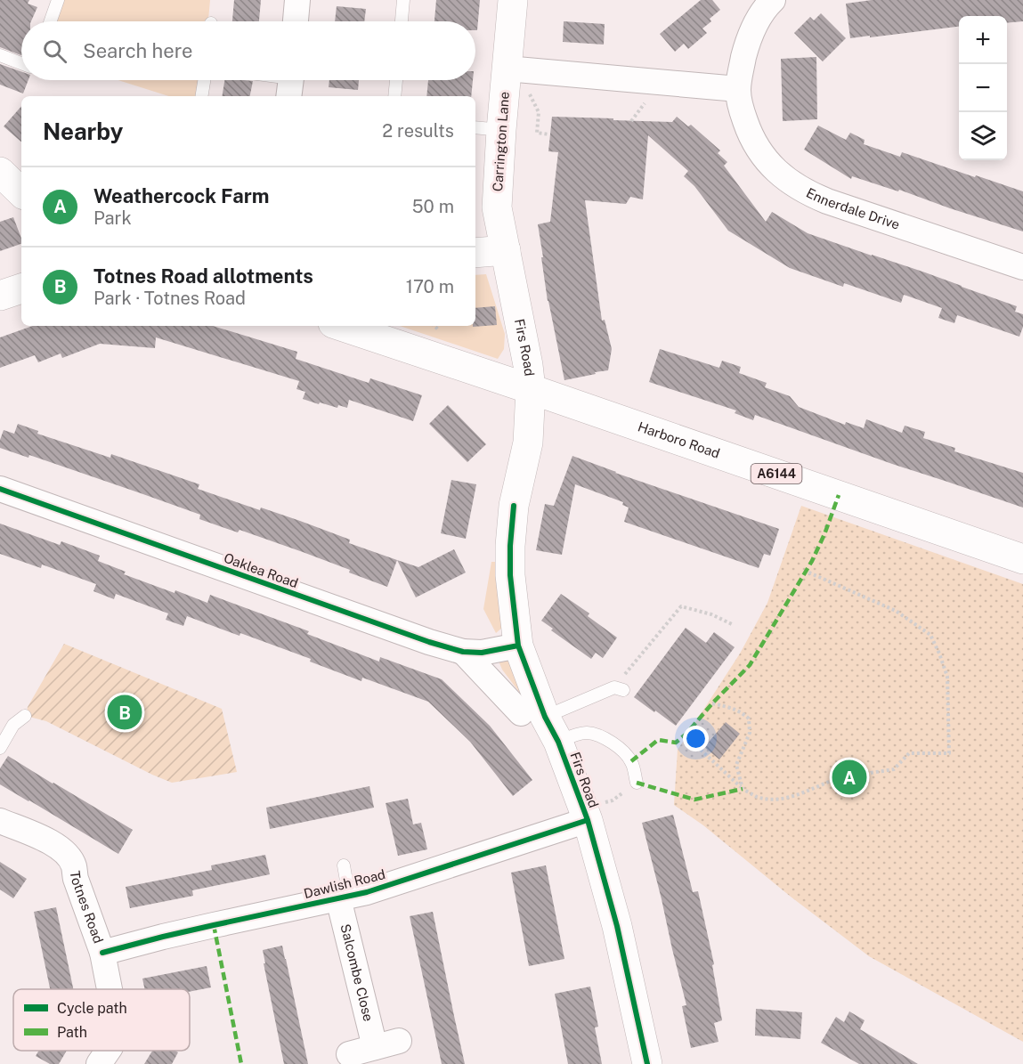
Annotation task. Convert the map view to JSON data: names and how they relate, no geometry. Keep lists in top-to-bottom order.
{
  "streets": {
    "main road": [
      "Carrington Lane",
      "Firs Road",
      "Harboro Road",
      "A6144"
    ],
    "street": [
      "Ennerdale Drive",
      "Oaklea Road",
      "Dawlish Road",
      "Totnes Road",
      "Salcombe Close"
    ]
  },
  "crossings": [
    ["Carrington Lane", "Firs Road"],
    ["Firs Road", "Harboro Road"],
    ["Firs Road", "Oaklea Road"],
    ["Firs Road", "Dawlish Road"],
    ["Dawlish Road", "Totnes Road"],
    ["Dawlish Road", "Salcombe Close"]
  ],
  "legend": ["Cycle path", "Path"],
  "page": {
    "map_buttons": ["+", "−"],
    "search": "Search here",
    "heading": ["Nearby", "2 results"],
    "list": [
      {
        "mark": "A",
        "name": "Weathercock Farm",
        "note": "Park",
        "value": "50 m"
      },
      {
        "mark": "B",
        "name": "Totnes Road allotments",
        "note": "Park · Totnes Road",
        "value": "170 m"
      }
    ],
    "pins": ["B", "A"]
  }
}
